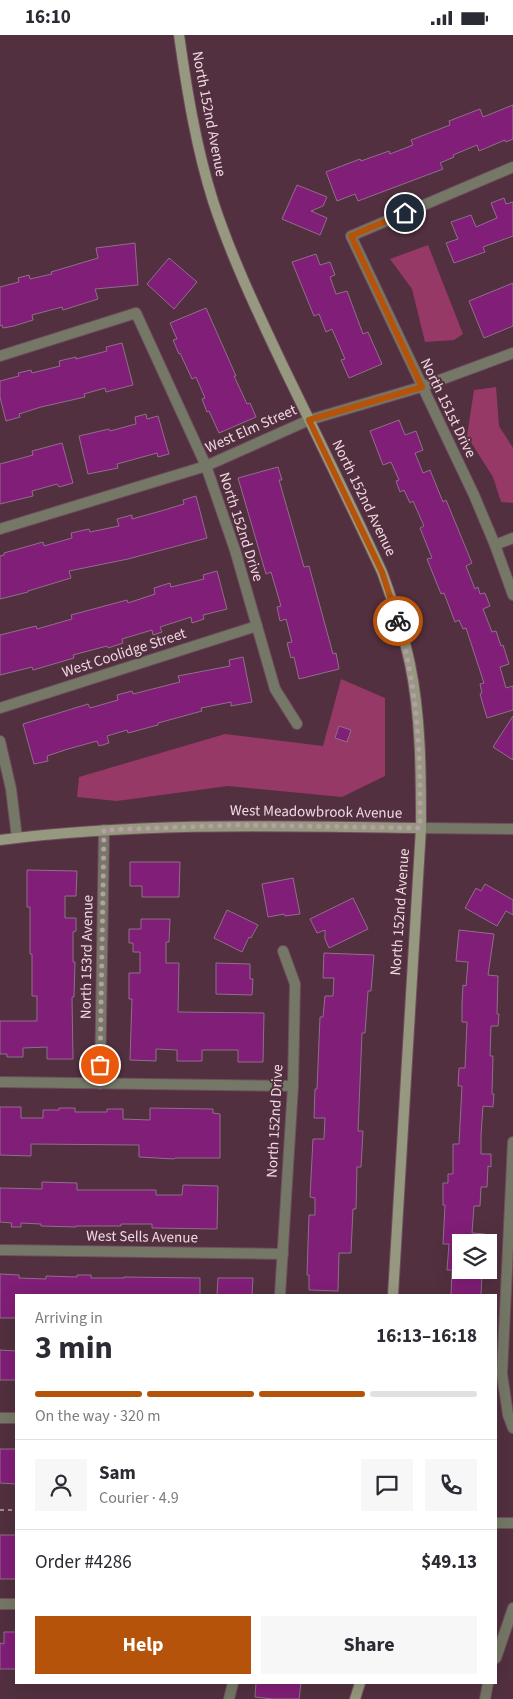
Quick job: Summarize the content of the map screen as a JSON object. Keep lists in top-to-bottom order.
{
  "streets": {
    "street": [
      "North 152nd Avenue",
      "North 151st Drive",
      "West Elm Street",
      "North 152nd Drive",
      "West Coolidge Street",
      "West Meadowbrook Avenue",
      "North 153rd Avenue",
      "West Sells Avenue"
    ]
  },
  "crossings": [
    ["North 152nd Avenue", "West Elm Street"],
    ["North 152nd Avenue", "West Meadowbrook Avenue"],
    ["North 151st Drive", "West Elm Street"],
    ["West Elm Street", "North 152nd Drive"],
    ["North 152nd Drive", "West Coolidge Street"],
    ["North 152nd Drive", "West Sells Avenue"],
    ["West Meadowbrook Avenue", "North 153rd Avenue"]
  ],
  "page": {
    "status": "16:10",
    "heading": ["3 min", "Arriving in", "16:13–16:18"],
    "panel": [
      "Sam",
      "Courier · 4.9",
      "Order #4286",
      "$49.13"
    ],
    "bar": "On the way · 320 m",
    "buttons": ["Help", "Share"]
  }
}
